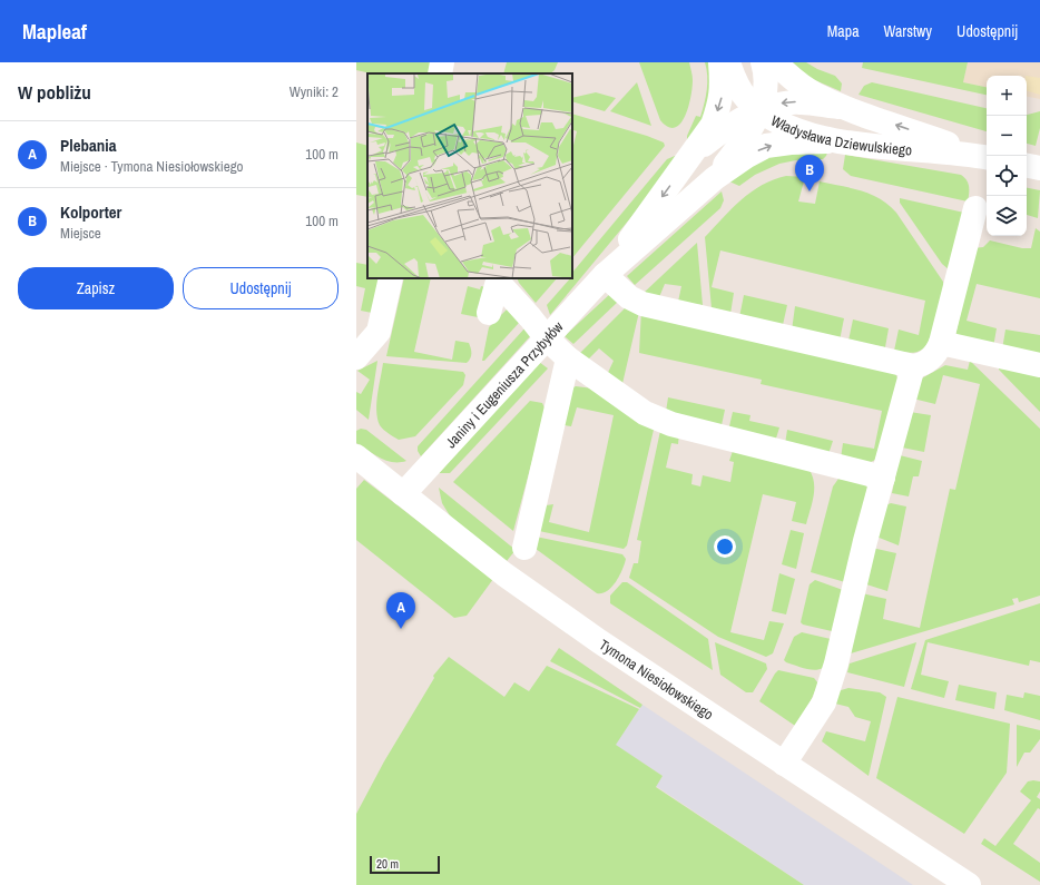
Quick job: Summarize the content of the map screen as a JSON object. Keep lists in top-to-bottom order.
{
  "streets": {
    "street": ["Władysława Dziewulskiego", "Janiny i Eugeniusza Przybyłów", "Tymona Niesiołowskiego"]
  },
  "crossings": [
    ["Władysława Dziewulskiego", "Janiny i Eugeniusza Przybyłów"],
    ["Janiny i Eugeniusza Przybyłów", "Tymona Niesiołowskiego"]
  ],
  "scale_bar": "20 m",
  "page": {
    "header": "Mapleaf",
    "nav": ["Mapa", "Warstwy", "Udostępnij"],
    "heading": ["W pobliżu", "Wyniki: 2"],
    "map_buttons": ["+", "−"],
    "list": [
      {
        "mark": "A",
        "name": "Plebania",
        "note": "Miejsce · Tymona Niesiołowskiego",
        "value": "100 m"
      },
      {
        "mark": "B",
        "name": "Kolporter",
        "note": "Miejsce",
        "value": "100 m"
      }
    ],
    "pins": ["B", "A"],
    "buttons": ["Zapisz", "Udostępnij"],
    "scale": "20 m"
  }
}
